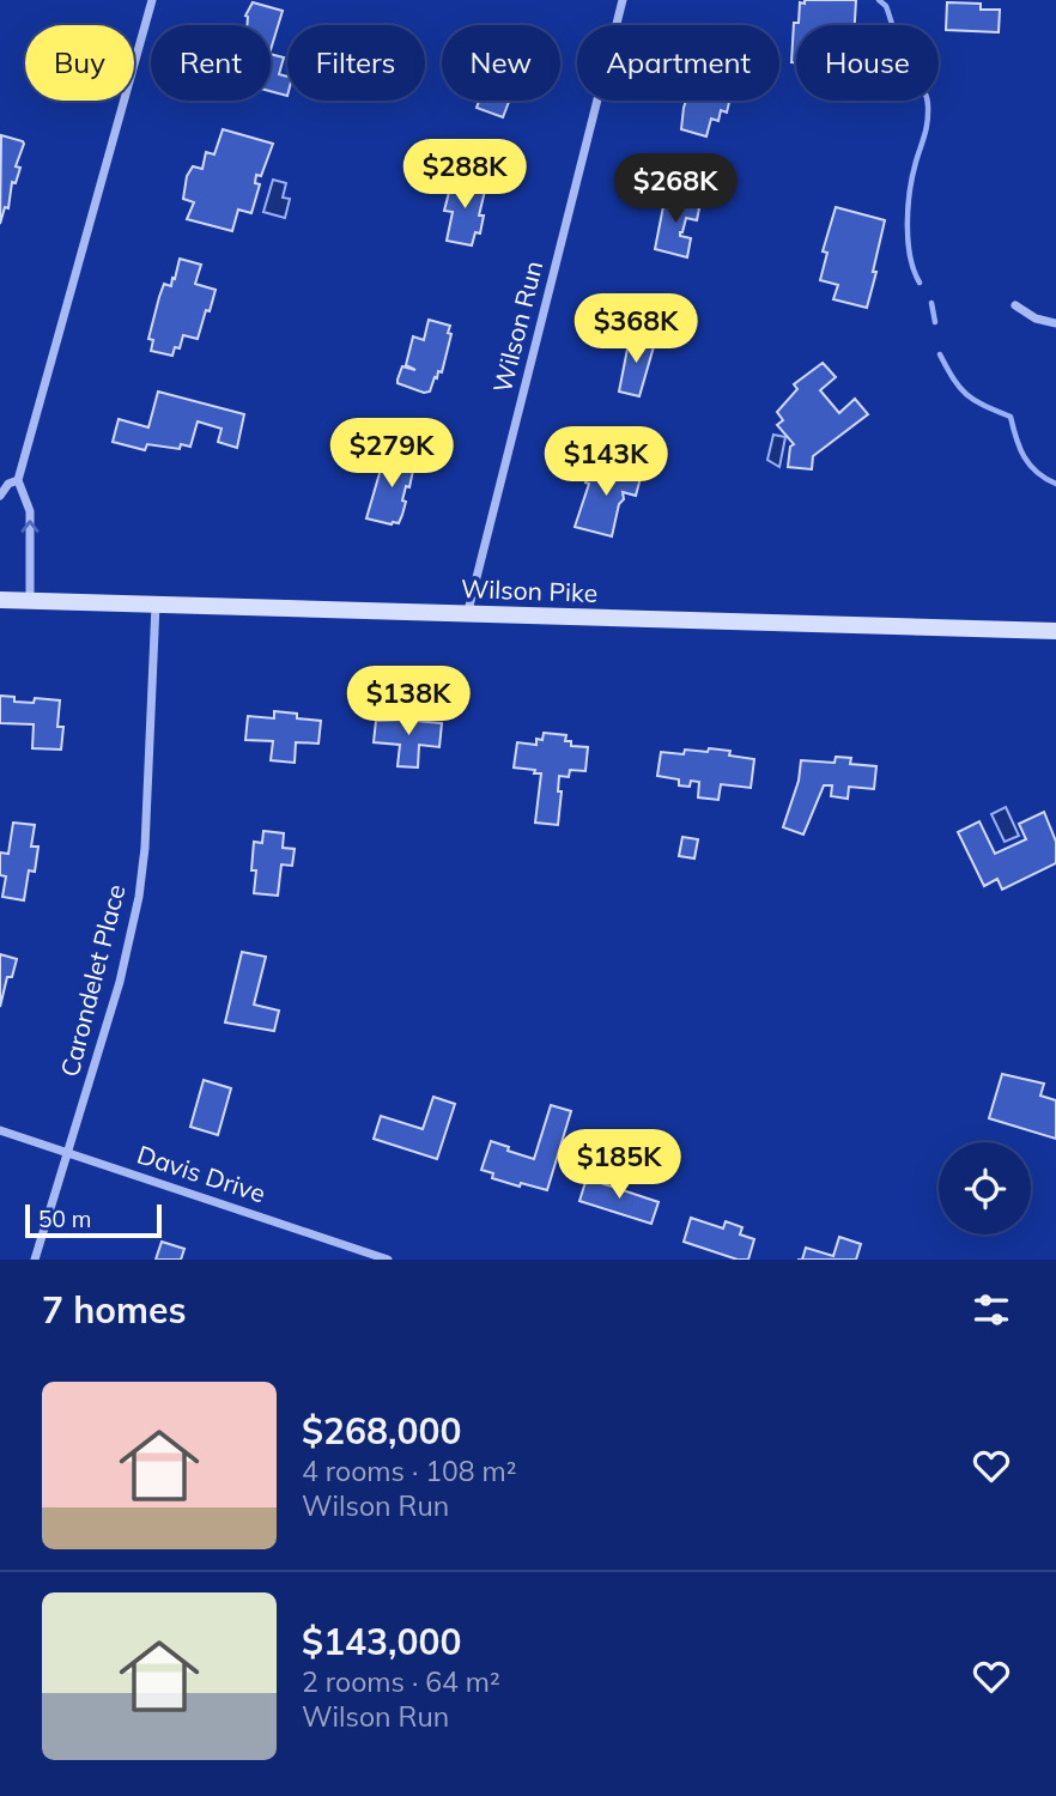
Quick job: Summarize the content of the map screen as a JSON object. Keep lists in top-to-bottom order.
{
  "streets": {
    "main road": ["Wilson Pike"],
    "street": ["Wilson Run", "Carondelet Place", "Davis Drive"]
  },
  "crossings": [
    ["Wilson Run", "Wilson Pike"],
    ["Wilson Pike", "Carondelet Place"],
    ["Carondelet Place", "Davis Drive"]
  ],
  "scale_bar": "50 m",
  "page": {
    "chip": [
      "Buy",
      "Rent",
      "Filters",
      "New",
      "Apartment",
      "House"
    ],
    "price": [
      "$288K",
      "$268K",
      "$368K",
      "$279K",
      "$143K",
      "$138K",
      "$185K"
    ],
    "scale": "50 m",
    "heading": "7 homes",
    "list": [
      {
        "name": "$268,000",
        "note": "4 rooms · 108 m² · Wilson Run"
      },
      {
        "name": "$143,000",
        "note": "2 rooms · 64 m² · Wilson Run"
      }
    ]
  }
}
